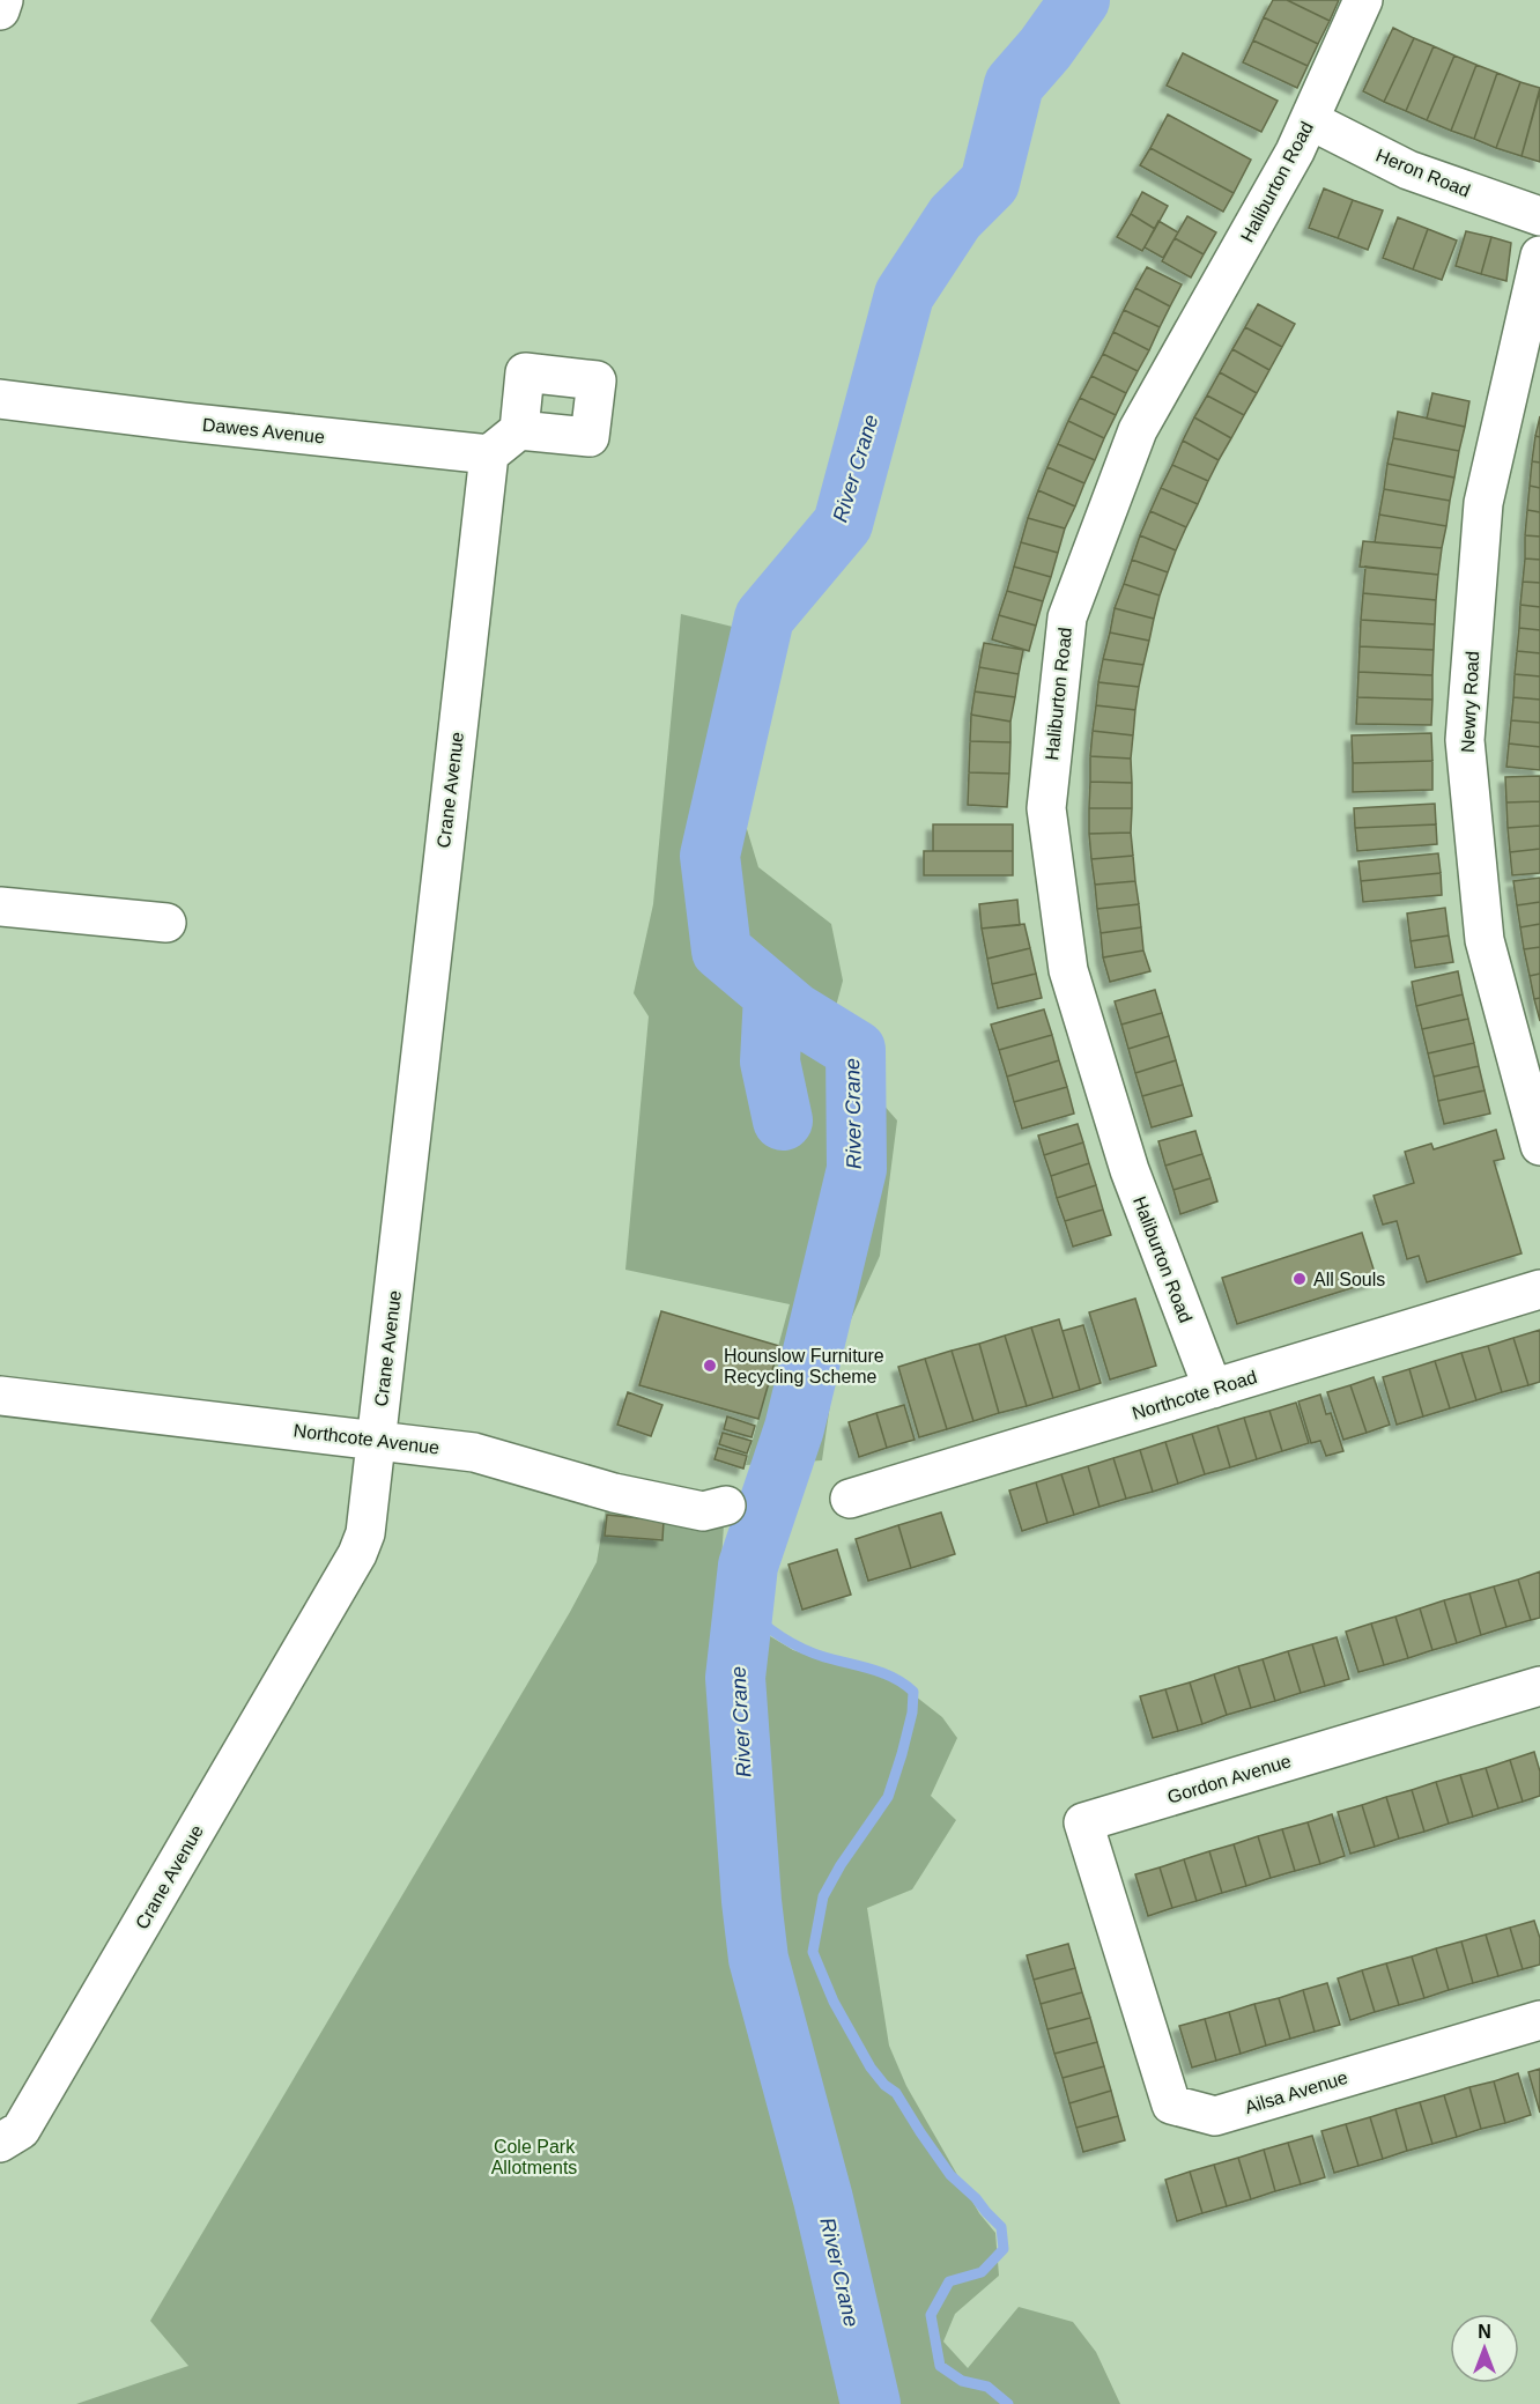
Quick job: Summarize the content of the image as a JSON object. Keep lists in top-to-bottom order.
{
  "streets": {
    "street": [
      "Heron Road",
      "Haliburton Road",
      "Dawes Avenue",
      "Newry Road",
      "Crane Avenue",
      "Northcote Road",
      "Northcote Avenue",
      "Gordon Avenue",
      "Ailsa Avenue"
    ]
  },
  "crossings": [
    ["Heron Road", "Haliburton Road"],
    ["Haliburton Road", "Northcote Road"],
    ["Dawes Avenue", "Crane Avenue"],
    ["Crane Avenue", "Northcote Avenue"],
    ["Gordon Avenue", "Ailsa Avenue"]
  ],
  "water": ["River Crane"],
  "parks": ["Cole Park Allotments"],
  "places": ["All Souls", "Hounslow Furniture Recycling Scheme"],
  "north": "top"
}
